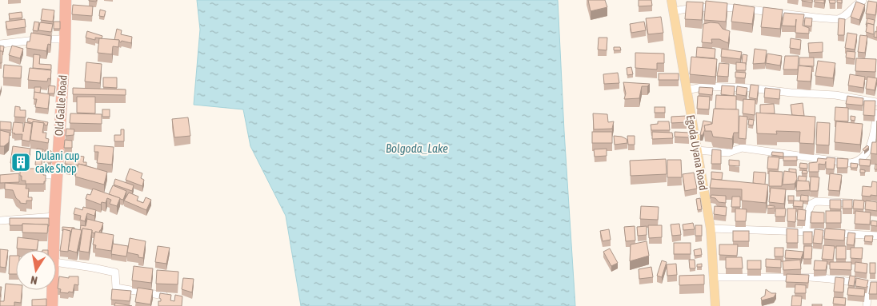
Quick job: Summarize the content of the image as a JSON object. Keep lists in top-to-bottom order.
{
  "streets": {
    "highway": ["Old Galle Road"],
    "main road": ["Egoda Uyana Road"]
  },
  "water": ["Bolgoda_Lake"],
  "places": {
    "building": ["Dulani cup cake Shop"]
  },
  "north": "bottom"
}
